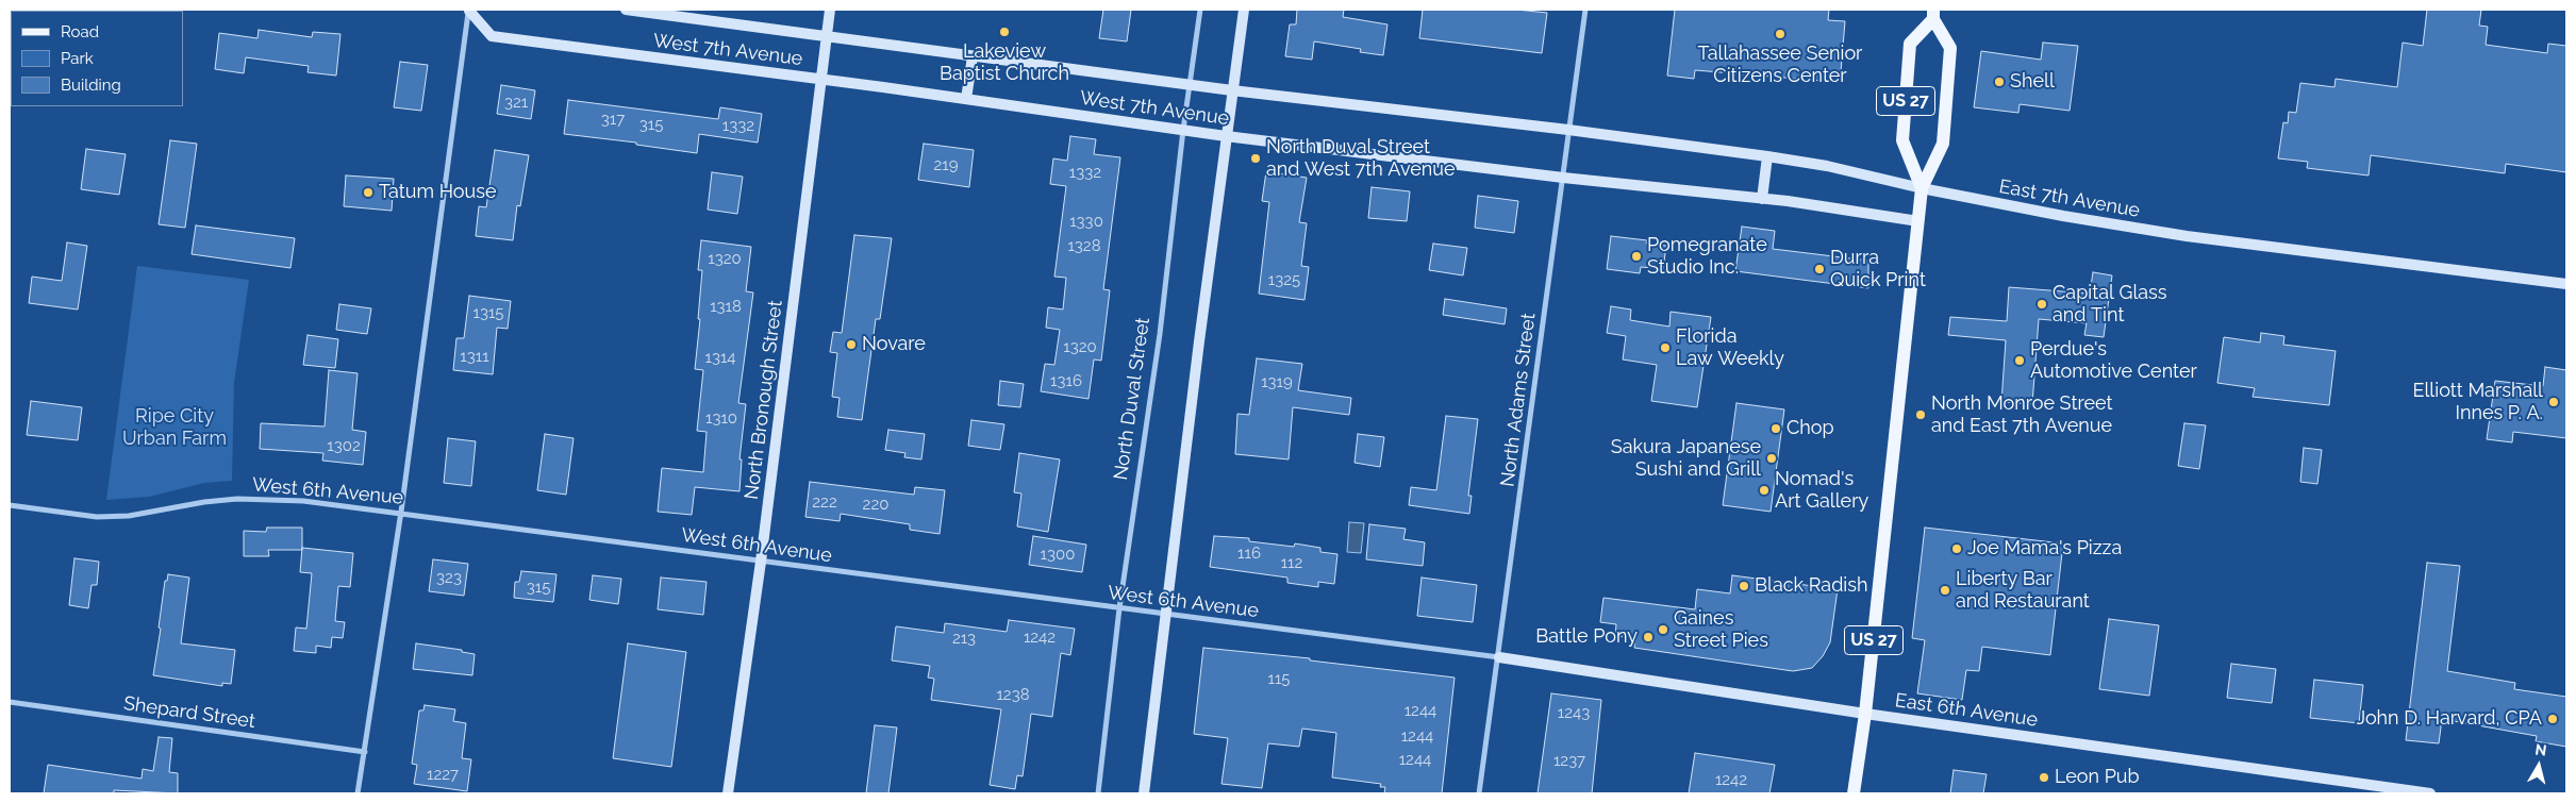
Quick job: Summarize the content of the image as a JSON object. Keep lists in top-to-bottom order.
{
  "streets": {
    "main road": ["US 27"],
    "street": [
      "West 7th Avenue",
      "East 7th Avenue",
      "North Duval Street",
      "North Bronough Street",
      "North Adams Street",
      "West 6th Avenue",
      "East 6th Avenue",
      "Shepard Street"
    ]
  },
  "crossings": [
    ["West 7th Avenue", "East 7th Avenue"],
    ["West 7th Avenue", "North Duval Street"],
    ["West 7th Avenue", "North Bronough Street"],
    ["West 7th Avenue", "North Adams Street"],
    ["US 27", "East 7th Avenue"],
    ["US 27", "East 6th Avenue"],
    ["East 7th Avenue", "North Adams Street"],
    ["North Duval Street", "West 6th Avenue"],
    ["North Bronough Street", "West 6th Avenue"],
    ["North Adams Street", "West 6th Avenue"],
    ["North Adams Street", "East 6th Avenue"],
    ["West 6th Avenue", "East 6th Avenue"]
  ],
  "parks": ["Ripe City Urban Farm"],
  "places": [
    "Lakeview Baptist Church",
    "Tallahassee Senior Citizens Center",
    "Shell",
    "North Duval Street and West 7th Avenue",
    "Tatum House",
    "Pomegranate Studio Inc.",
    "Durra Quick Print",
    "Capital Glass and Tint",
    "Novare",
    "Florida Law Weekly",
    "Perdue's Automotive Center",
    "Elliott Marshall Innes P. A.",
    "North Monroe Street and East 7th Avenue",
    "Chop",
    "Sakura Japanese Sushi and Grill",
    "Nomad's Art Gallery",
    "Joe Mama's Pizza",
    "Black Radish",
    "Liberty Bar and Restaurant",
    "Gaines Street Pies",
    "Battle Pony",
    "John D. Harvard, CPA",
    "Leon Pub"
  ],
  "house_numbers": [
    "321",
    "317",
    "315",
    "1332",
    "219",
    "1332",
    "1330",
    "1328",
    "1320",
    "1325",
    "1318",
    "1315",
    "1320",
    "1311",
    "1314",
    "1316",
    "1319",
    "1310",
    "1302",
    "222",
    "220",
    "116",
    "1300",
    "112",
    "323",
    "315",
    "1242",
    "213",
    "115",
    "1238",
    "1244",
    "1243",
    "1244",
    "1244",
    "1237",
    "1227",
    "1242"
  ],
  "legend": ["Road", "Park", "Building"],
  "north": "top"
}
